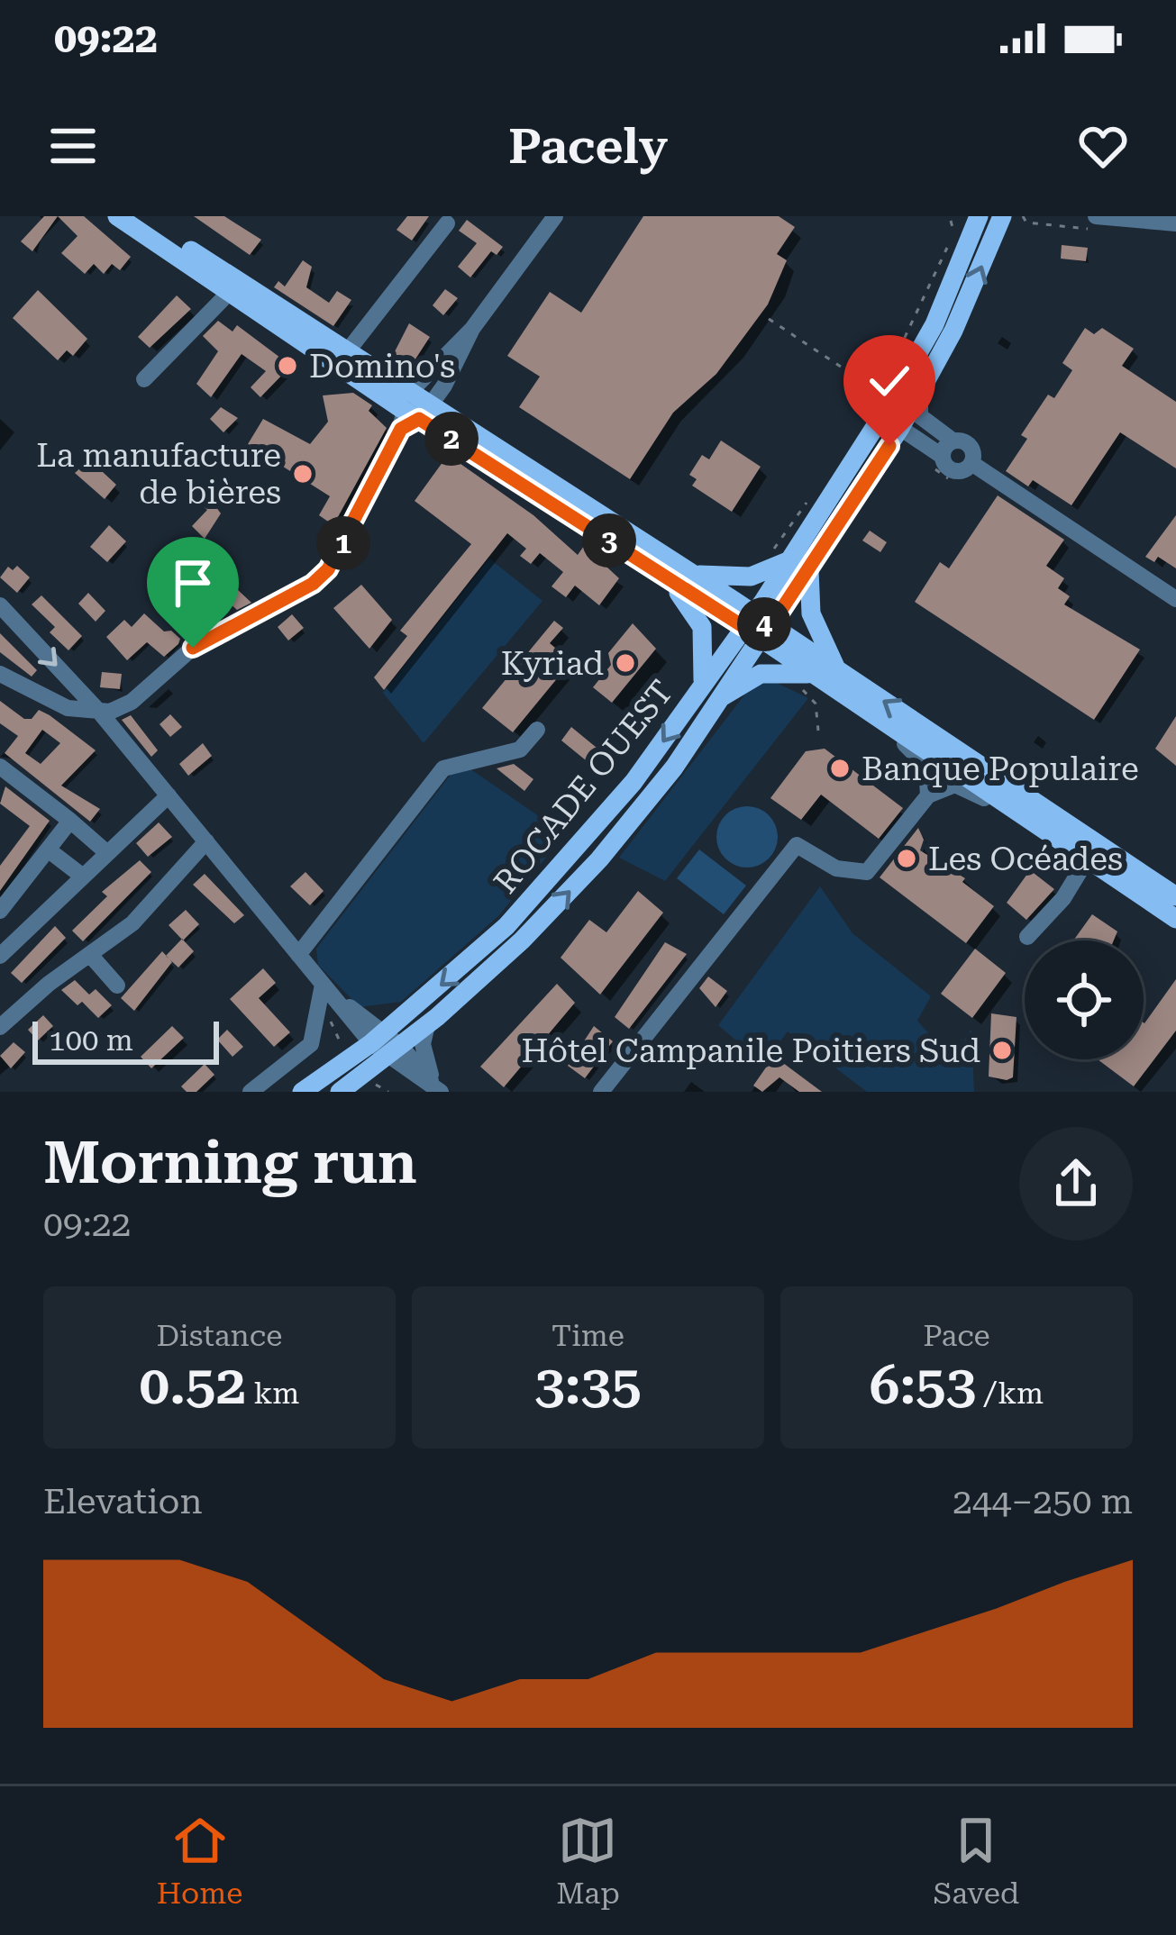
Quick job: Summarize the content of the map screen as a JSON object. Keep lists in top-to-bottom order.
{
  "streets": {
    "main road": ["ROCADE OUEST"]
  },
  "places": [
    "Domino's",
    "La manufacture de bières",
    "Kyriad",
    "Banque Populaire",
    "Les Océades",
    "Hôtel Campanile Poitiers Sud"
  ],
  "scale_bar": "100 m",
  "page": {
    "status": "09:22",
    "header": "Pacely",
    "pins": [
      "2",
      "3",
      "1",
      "4"
    ],
    "scale": "100 m",
    "heading": ["Morning run", "09:22"],
    "stats": [
      ["Distance", "0.52 km"],
      ["Time", "3:35"],
      ["Pace", "6:53 /km"]
    ],
    "chart": ["Elevation", "244–250 m"],
    "tabs": ["Home", "Map", "Saved"]
  }
}
